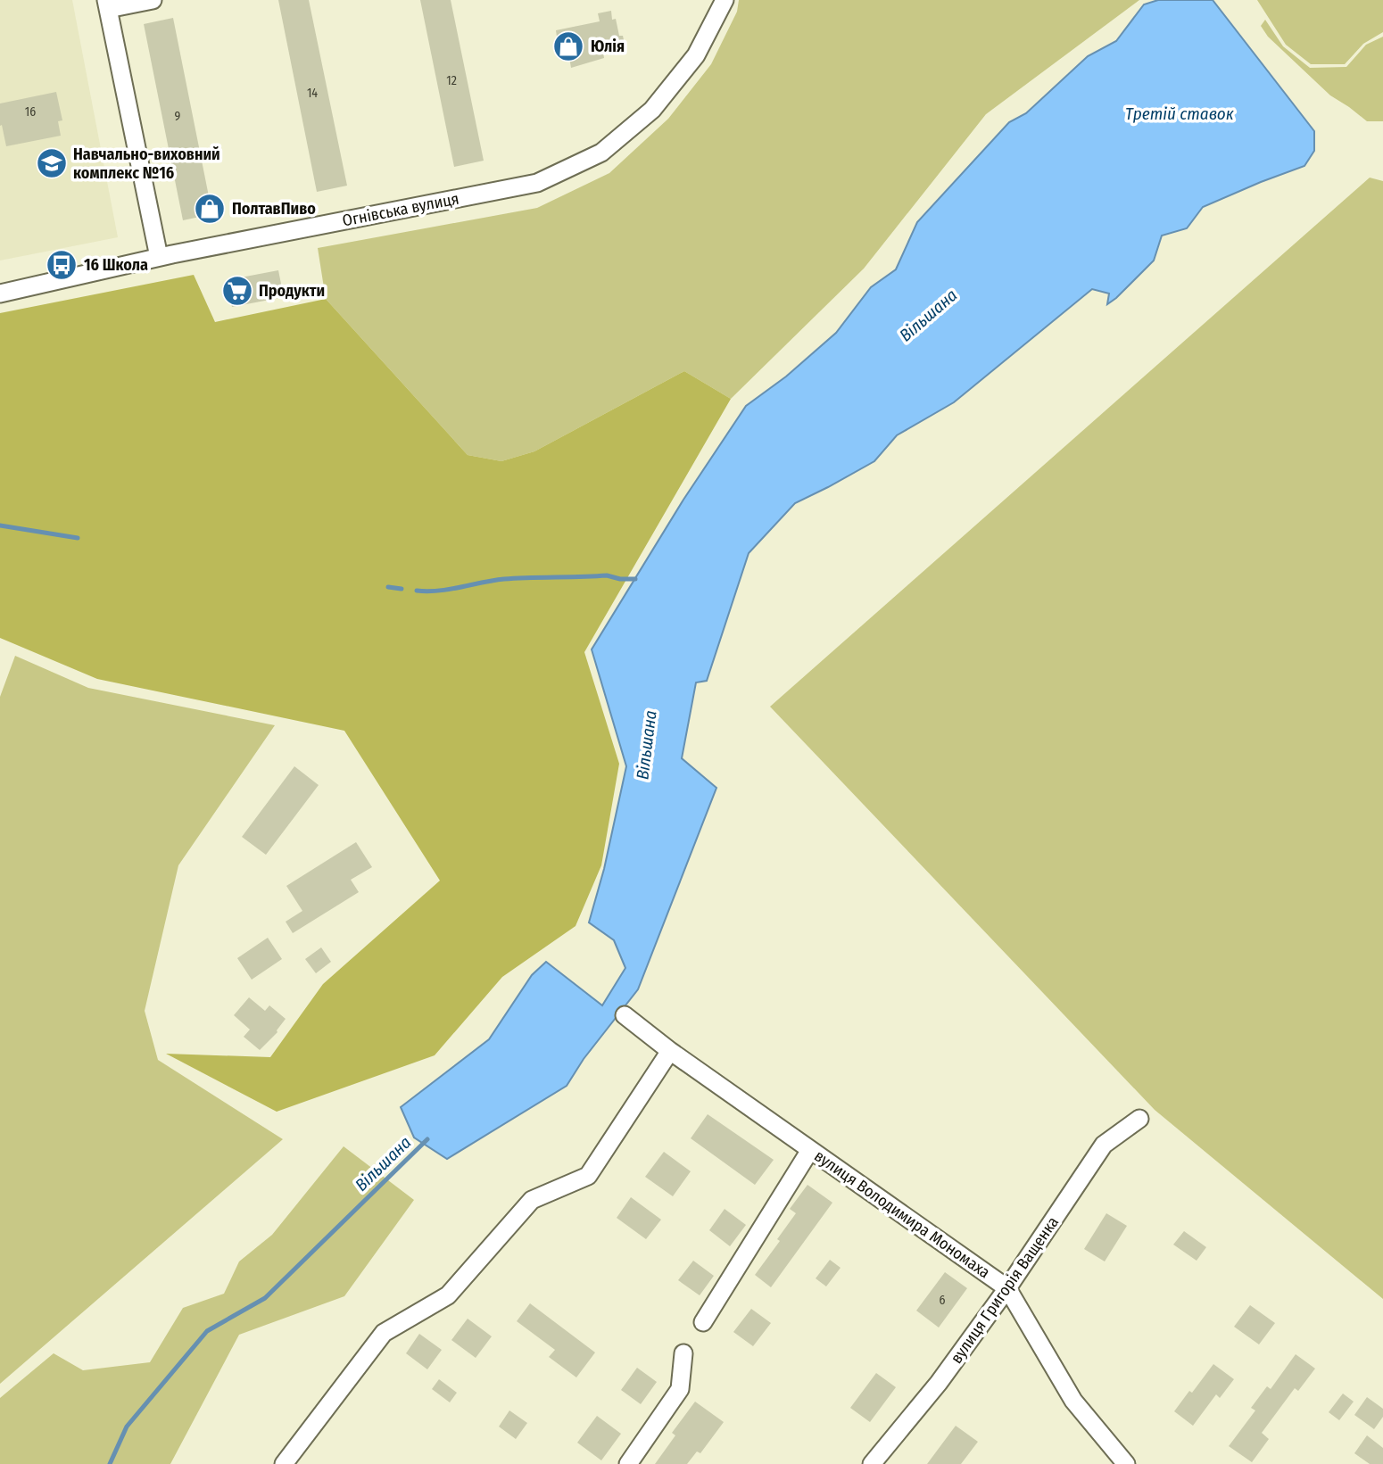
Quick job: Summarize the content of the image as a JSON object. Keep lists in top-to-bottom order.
{
  "streets": {
    "street": ["Огнівська вулиця", "вулиця Володимира Мономаха", "вулиця Григорія Ващенка"]
  },
  "crossings": [
    ["вулиця Володимира Мономаха", "вулиця Григорія Ващенка"]
  ],
  "water": ["Третій ставок", "Вільшана"],
  "places": {
    "shop": ["Юлія", "ПолтавПиво"],
    "school or university": ["Навчально-виховний комплекс №16"],
    "bus stop": ["16 Школа"],
    "supermarket": ["Продукти"]
  },
  "house_numbers": [
    "12",
    "14",
    "16",
    "9",
    "6"
  ]
}
